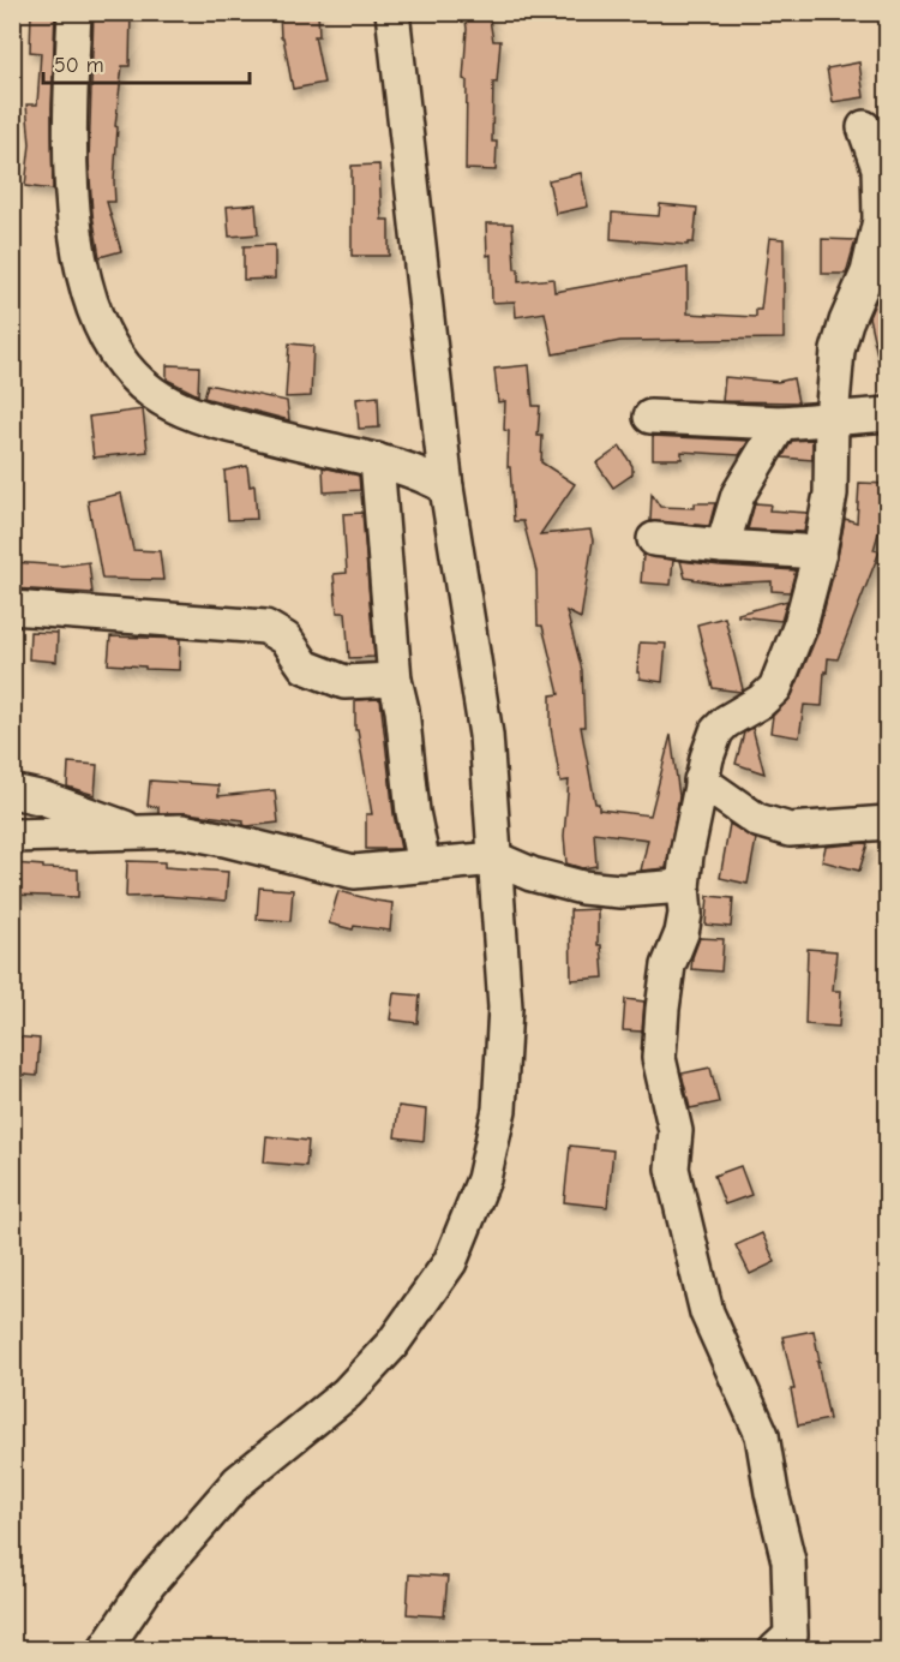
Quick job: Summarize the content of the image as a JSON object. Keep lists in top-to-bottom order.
{
  "scale_bar": "50 m"
}
